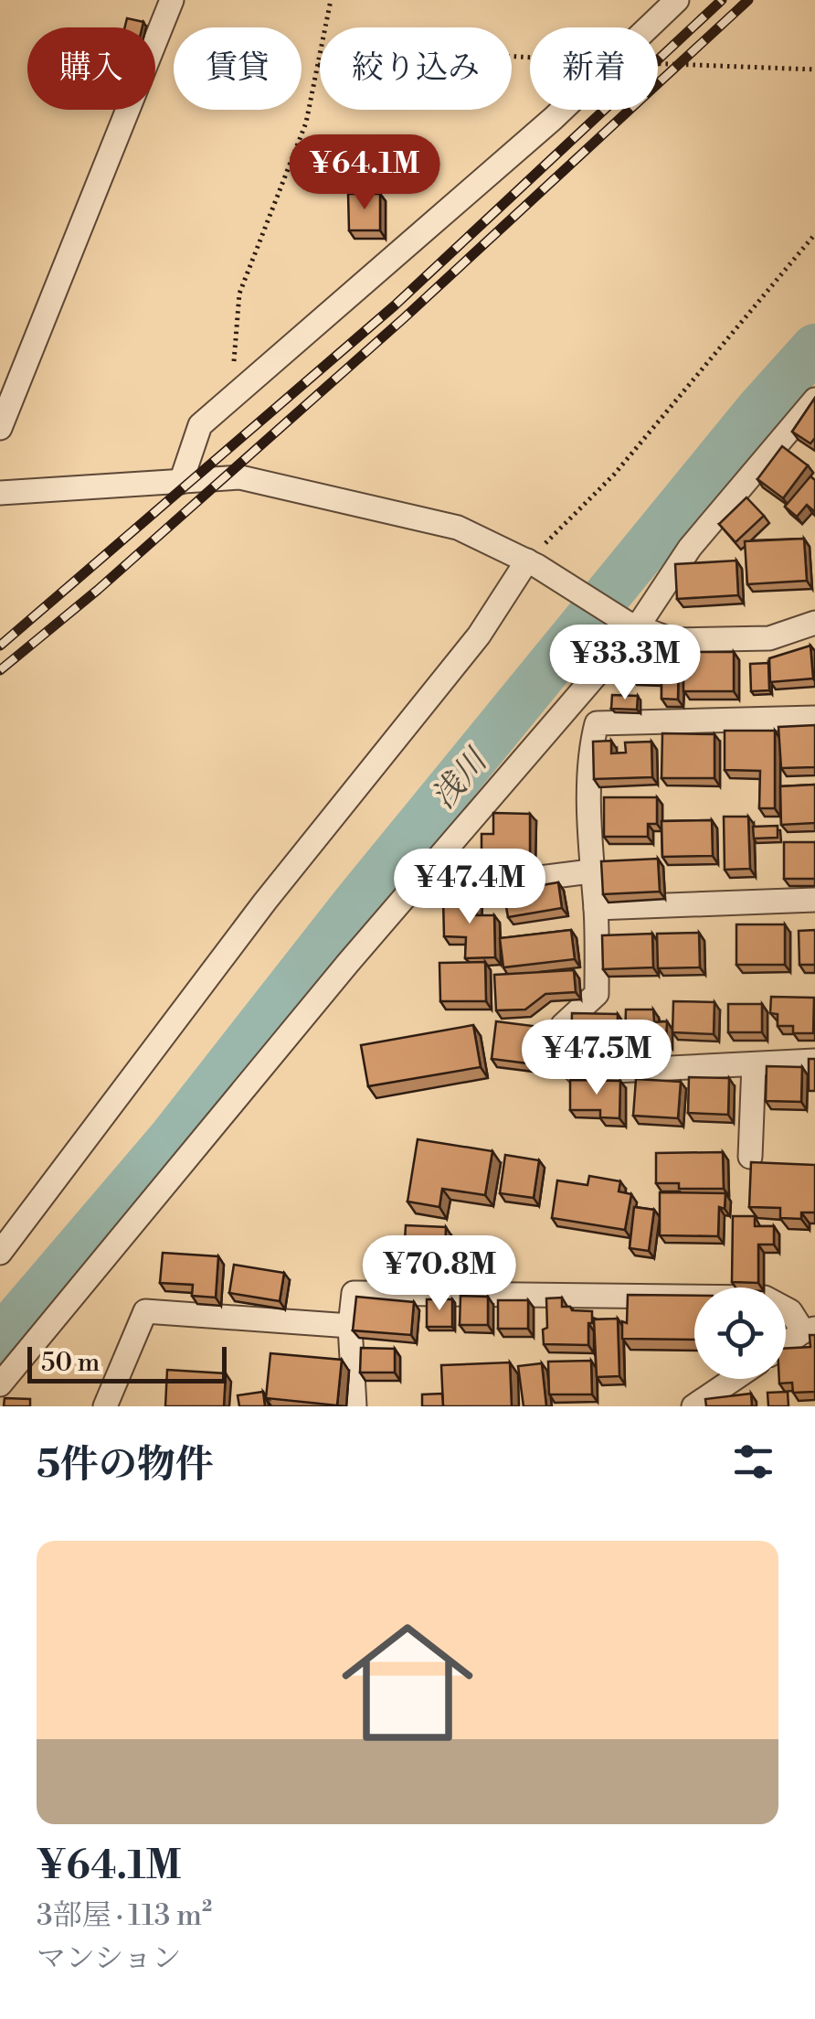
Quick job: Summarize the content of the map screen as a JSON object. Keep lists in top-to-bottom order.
{
  "water": ["浅川"],
  "scale_bar": "50 m",
  "page": {
    "chip": [
      "購入",
      "賃貸",
      "絞り込み",
      "新着"
    ],
    "price": [
      "¥64.1M",
      "¥33.3M",
      "¥47.4M",
      "¥47.5M",
      "¥70.8M"
    ],
    "scale": "50 m",
    "heading": "5件の物件",
    "list": [
      {
        "name": "¥64.1M",
        "note": "3部屋 · 113 m² · マンション"
      }
    ]
  }
}
